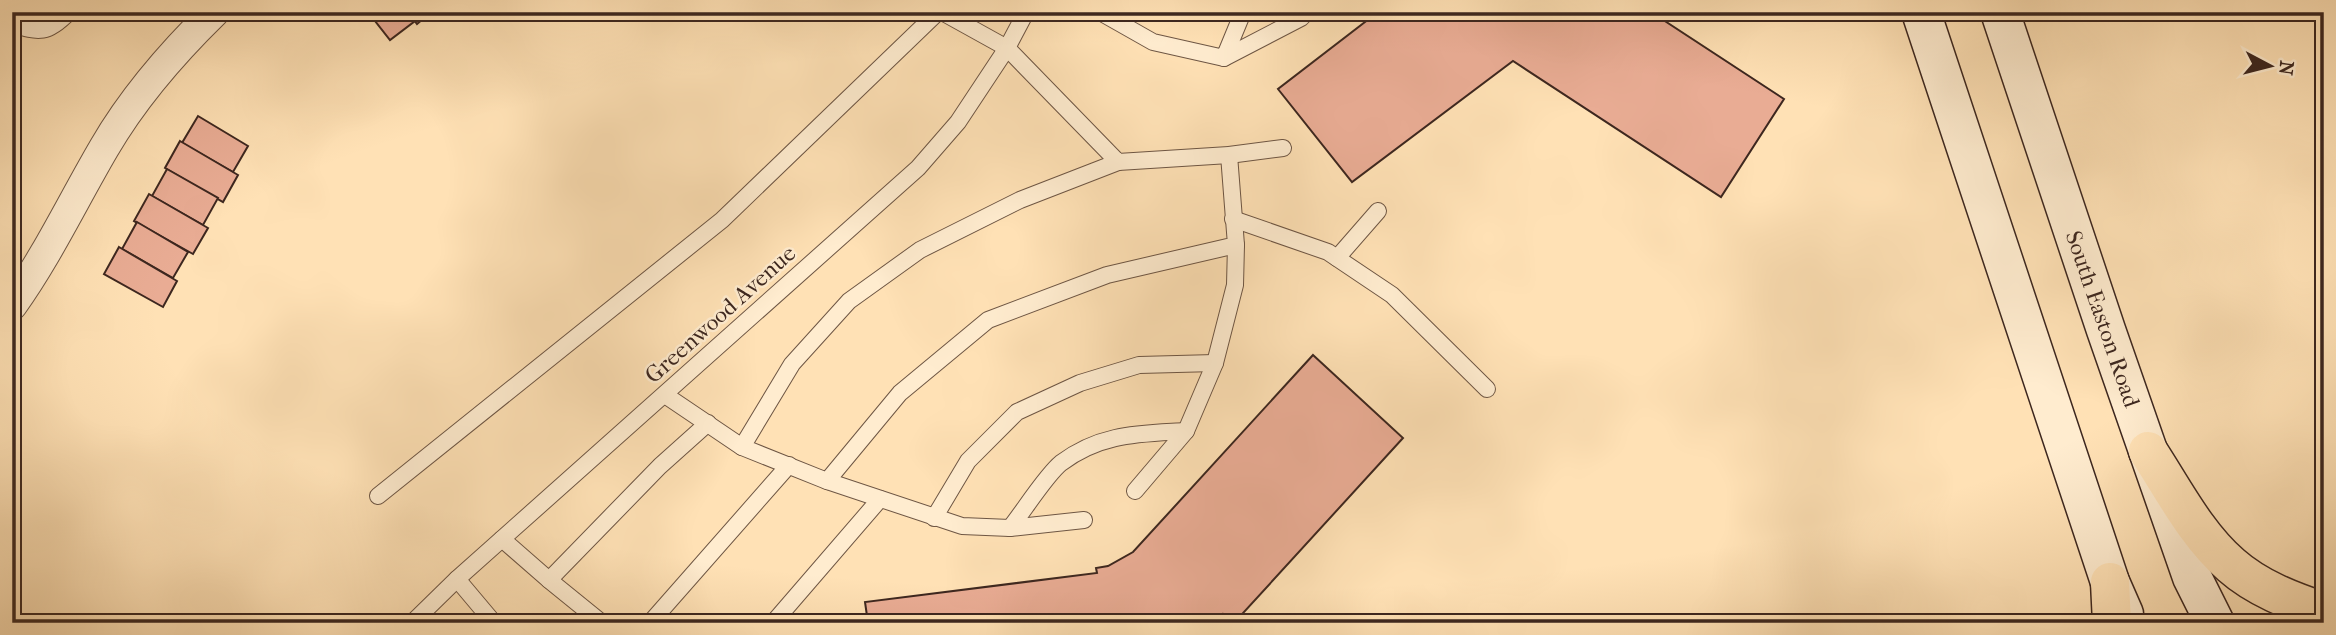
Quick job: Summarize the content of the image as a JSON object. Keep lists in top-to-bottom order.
{
  "streets": {
    "main road": ["South Easton Road"],
    "lane": ["Greenwood Avenue"]
  },
  "north": "right"
}
